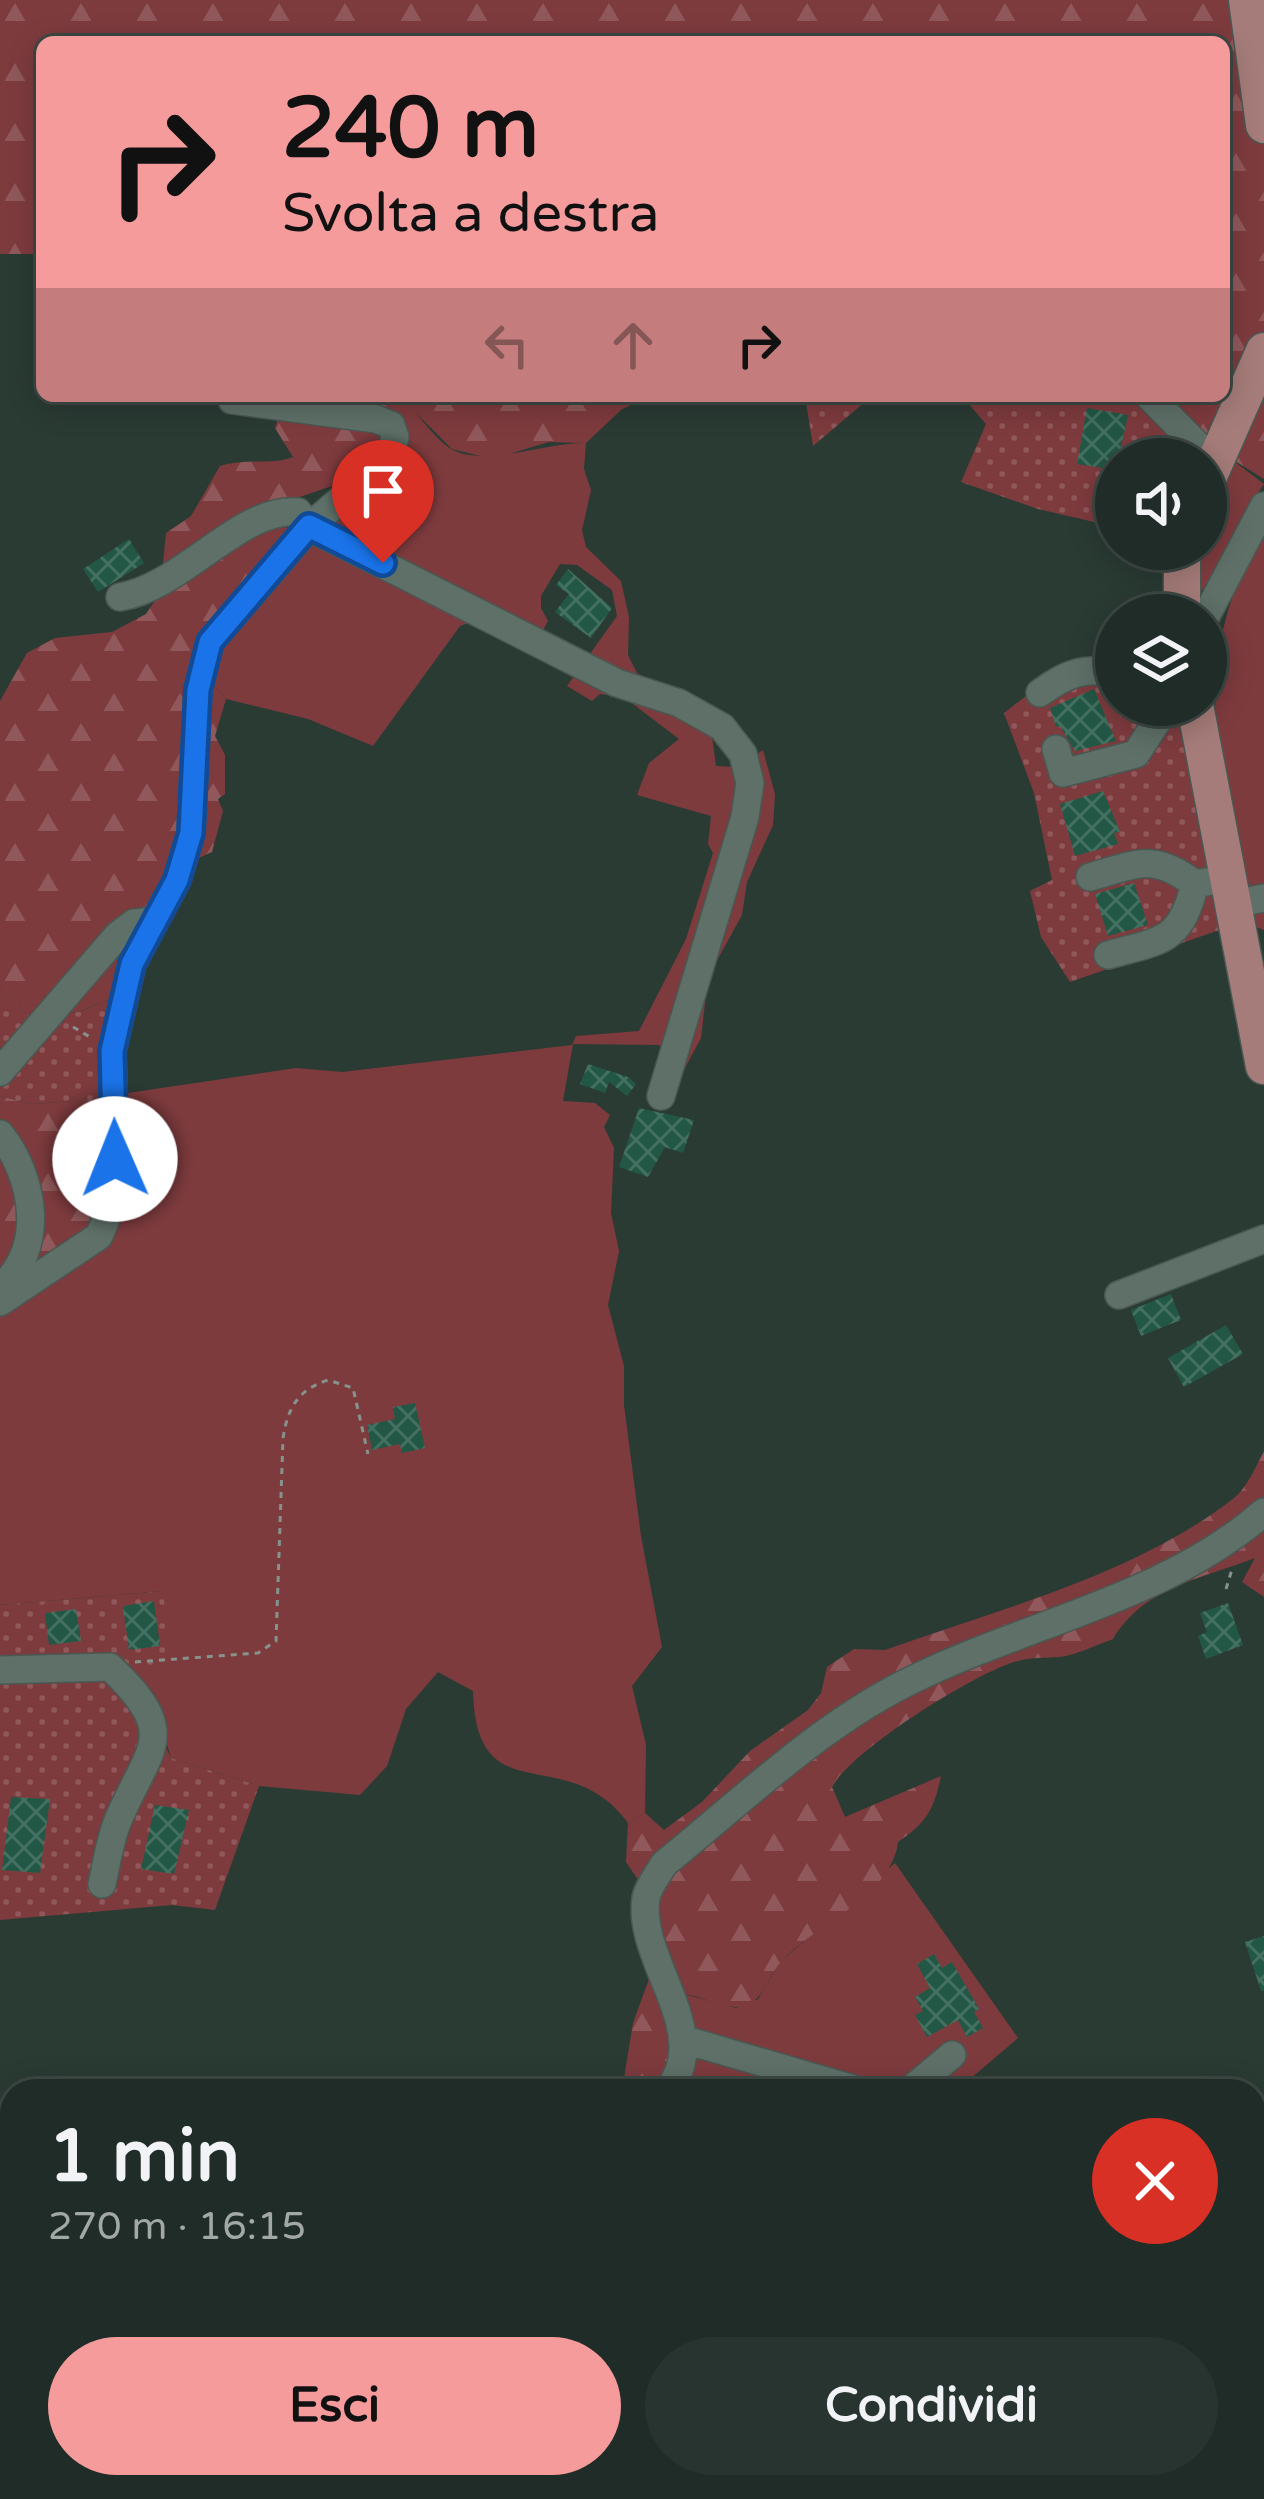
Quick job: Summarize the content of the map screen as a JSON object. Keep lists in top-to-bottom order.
{
  "page": {
    "turn": ["240 m", "Svolta a destra"],
    "heading": ["1 min", "270 m · 16:15"],
    "buttons": ["Esci", "Condividi"]
  }
}
